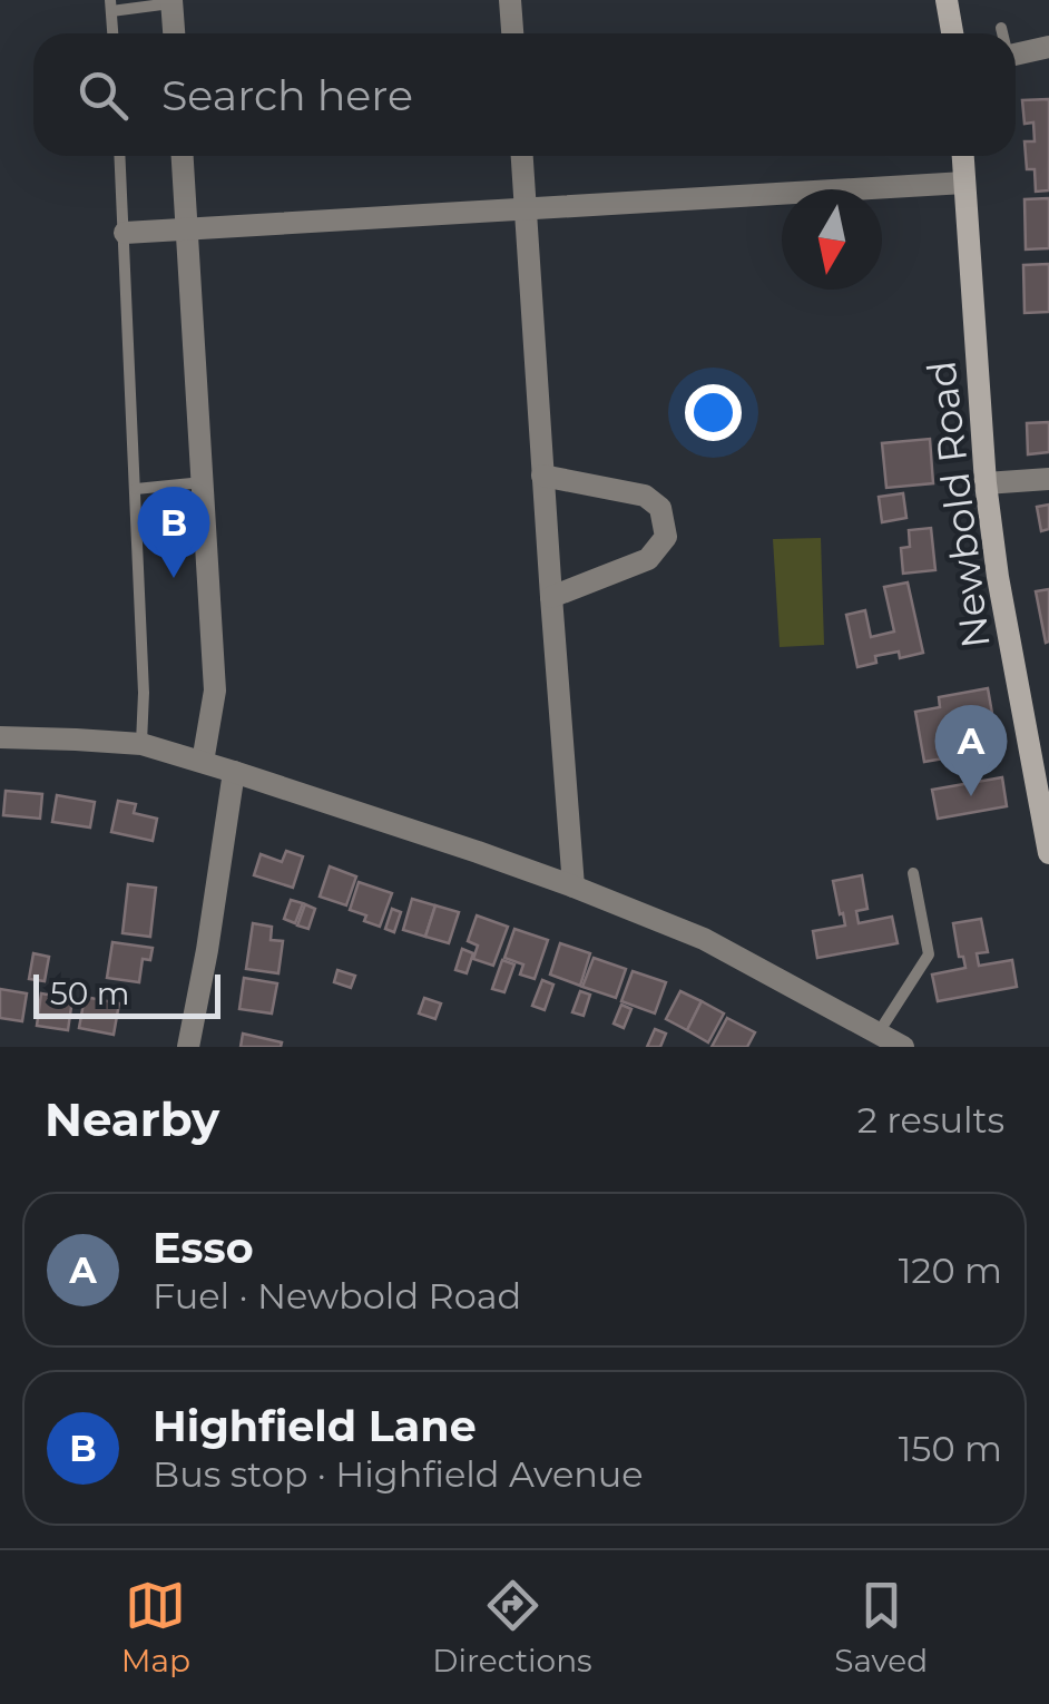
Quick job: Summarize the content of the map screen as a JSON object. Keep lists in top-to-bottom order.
{
  "streets": {
    "main road": ["Newbold Road"]
  },
  "scale_bar": "50 m",
  "north": "bottom",
  "page": {
    "search": "Search here",
    "pins": ["B", "A"],
    "scale": "50 m",
    "heading": ["Nearby", "2 results"],
    "list": [
      {
        "mark": "A",
        "name": "Esso",
        "note": "Fuel · Newbold Road",
        "value": "120 m"
      },
      {
        "mark": "B",
        "name": "Highfield Lane",
        "note": "Bus stop · Highfield Avenue",
        "value": "150 m"
      }
    ],
    "nav": ["Map", "Directions", "Saved"]
  }
}
